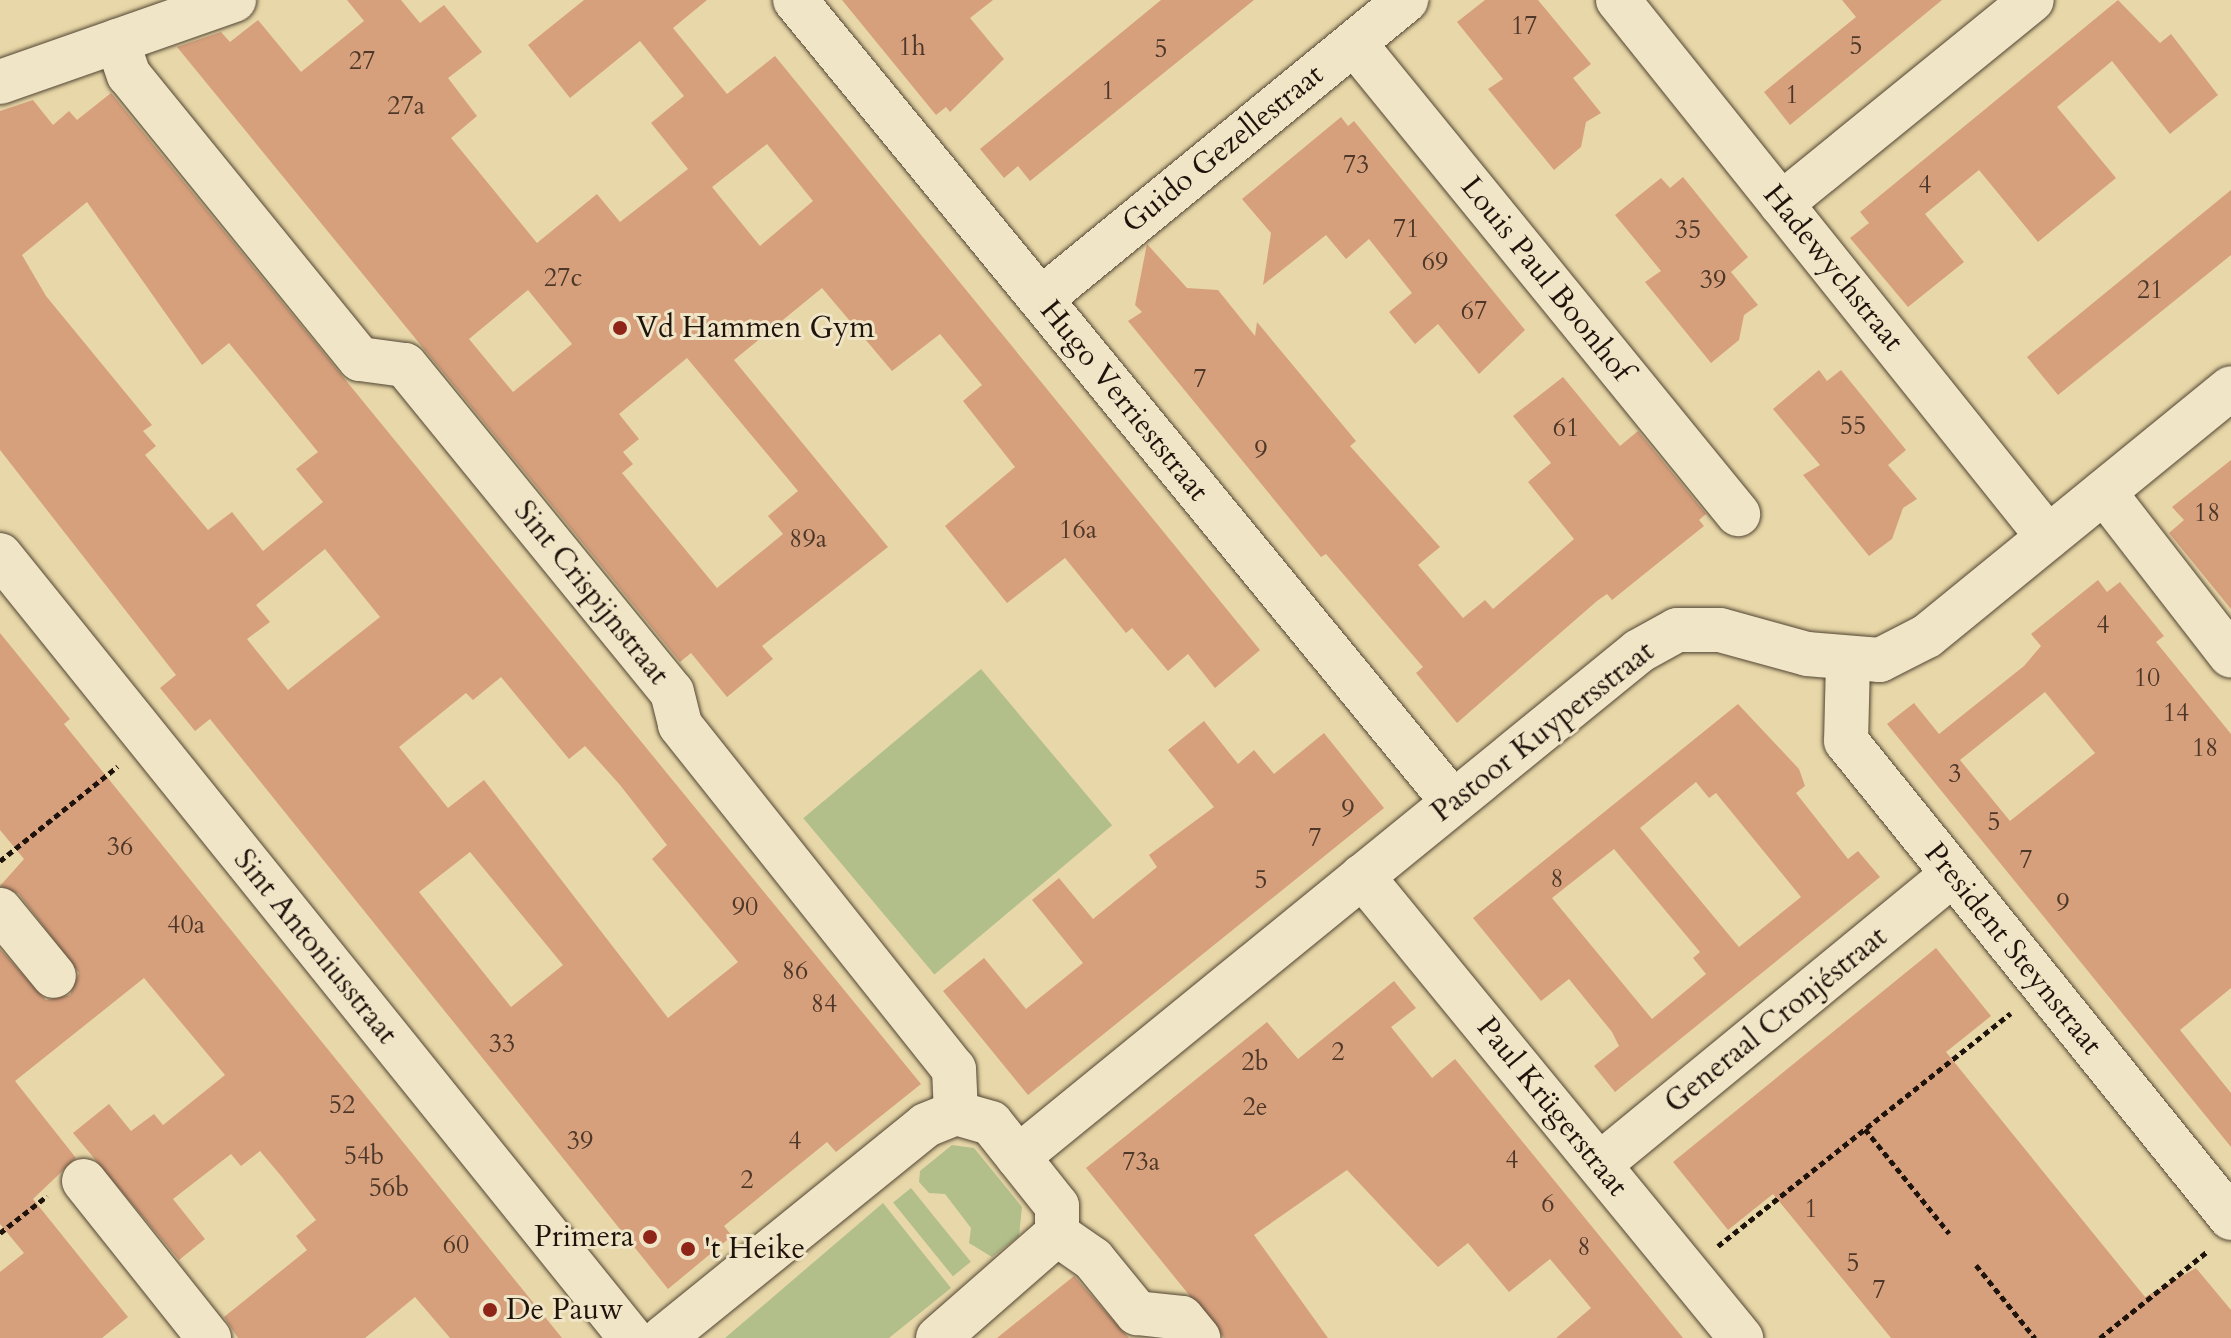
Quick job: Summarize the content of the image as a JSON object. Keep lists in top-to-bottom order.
{
  "streets": {
    "street": [
      "Guido Gezellestraat",
      "Hadewychstraat",
      "Louis Paul Boonhof",
      "Hugo Verrieststraat",
      "Sint Crispijnstraat",
      "Pastoor Kuypersstraat",
      "Sint Antoniusstraat",
      "President Steynstraat",
      "Generaal Cronjéstraat",
      "Paul Krügerstraat"
    ]
  },
  "crossings": [
    ["Guido Gezellestraat", "Louis Paul Boonhof"],
    ["Guido Gezellestraat", "Hugo Verrieststraat"],
    ["Hadewychstraat", "Pastoor Kuypersstraat"],
    ["Hugo Verrieststraat", "Pastoor Kuypersstraat"],
    ["Pastoor Kuypersstraat", "President Steynstraat"],
    ["Pastoor Kuypersstraat", "Paul Krügerstraat"],
    ["President Steynstraat", "Generaal Cronjéstraat"],
    ["Generaal Cronjéstraat", "Paul Krügerstraat"]
  ],
  "places": [
    "Vd Hammen Gym",
    "Primera",
    "'t Heike",
    "De Pauw"
  ],
  "house_numbers": [
    "17",
    "5",
    "1h",
    "5",
    "27",
    "1",
    "1",
    "27a",
    "73",
    "4",
    "71",
    "35",
    "69",
    "27c",
    "39",
    "21",
    "67",
    "7",
    "55",
    "61",
    "9",
    "18",
    "16a",
    "89a",
    "4",
    "10",
    "14",
    "18",
    "3",
    "9",
    "5",
    "7",
    "36",
    "7",
    "8",
    "5",
    "9",
    "90",
    "40a",
    "86",
    "84",
    "33",
    "2",
    "2b",
    "52",
    "2e",
    "39",
    "4",
    "54b",
    "4",
    "73a",
    "2",
    "56b",
    "6",
    "1",
    "60",
    "8",
    "5",
    "7"
  ]
}
